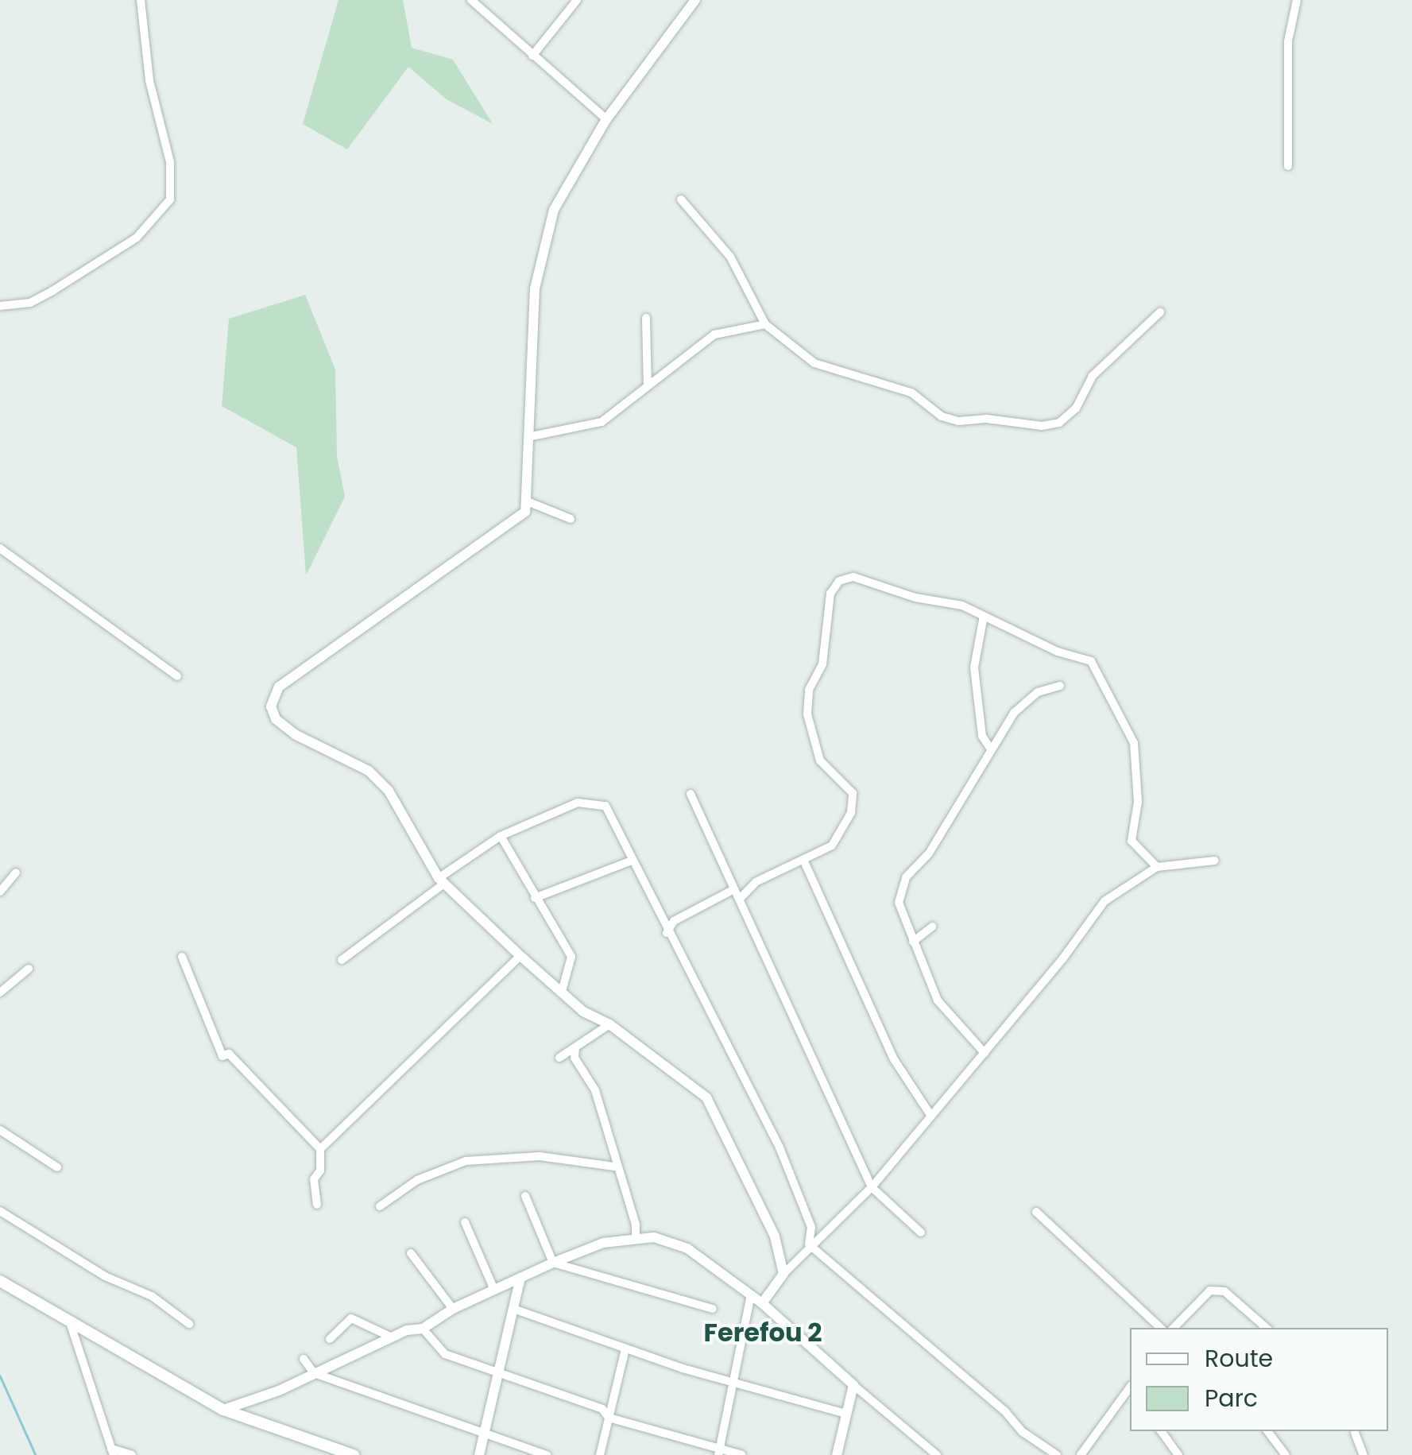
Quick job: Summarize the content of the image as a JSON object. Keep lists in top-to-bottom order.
{
  "districts": ["Ferefou 2"],
  "legend": ["Route", "Parc"]
}
